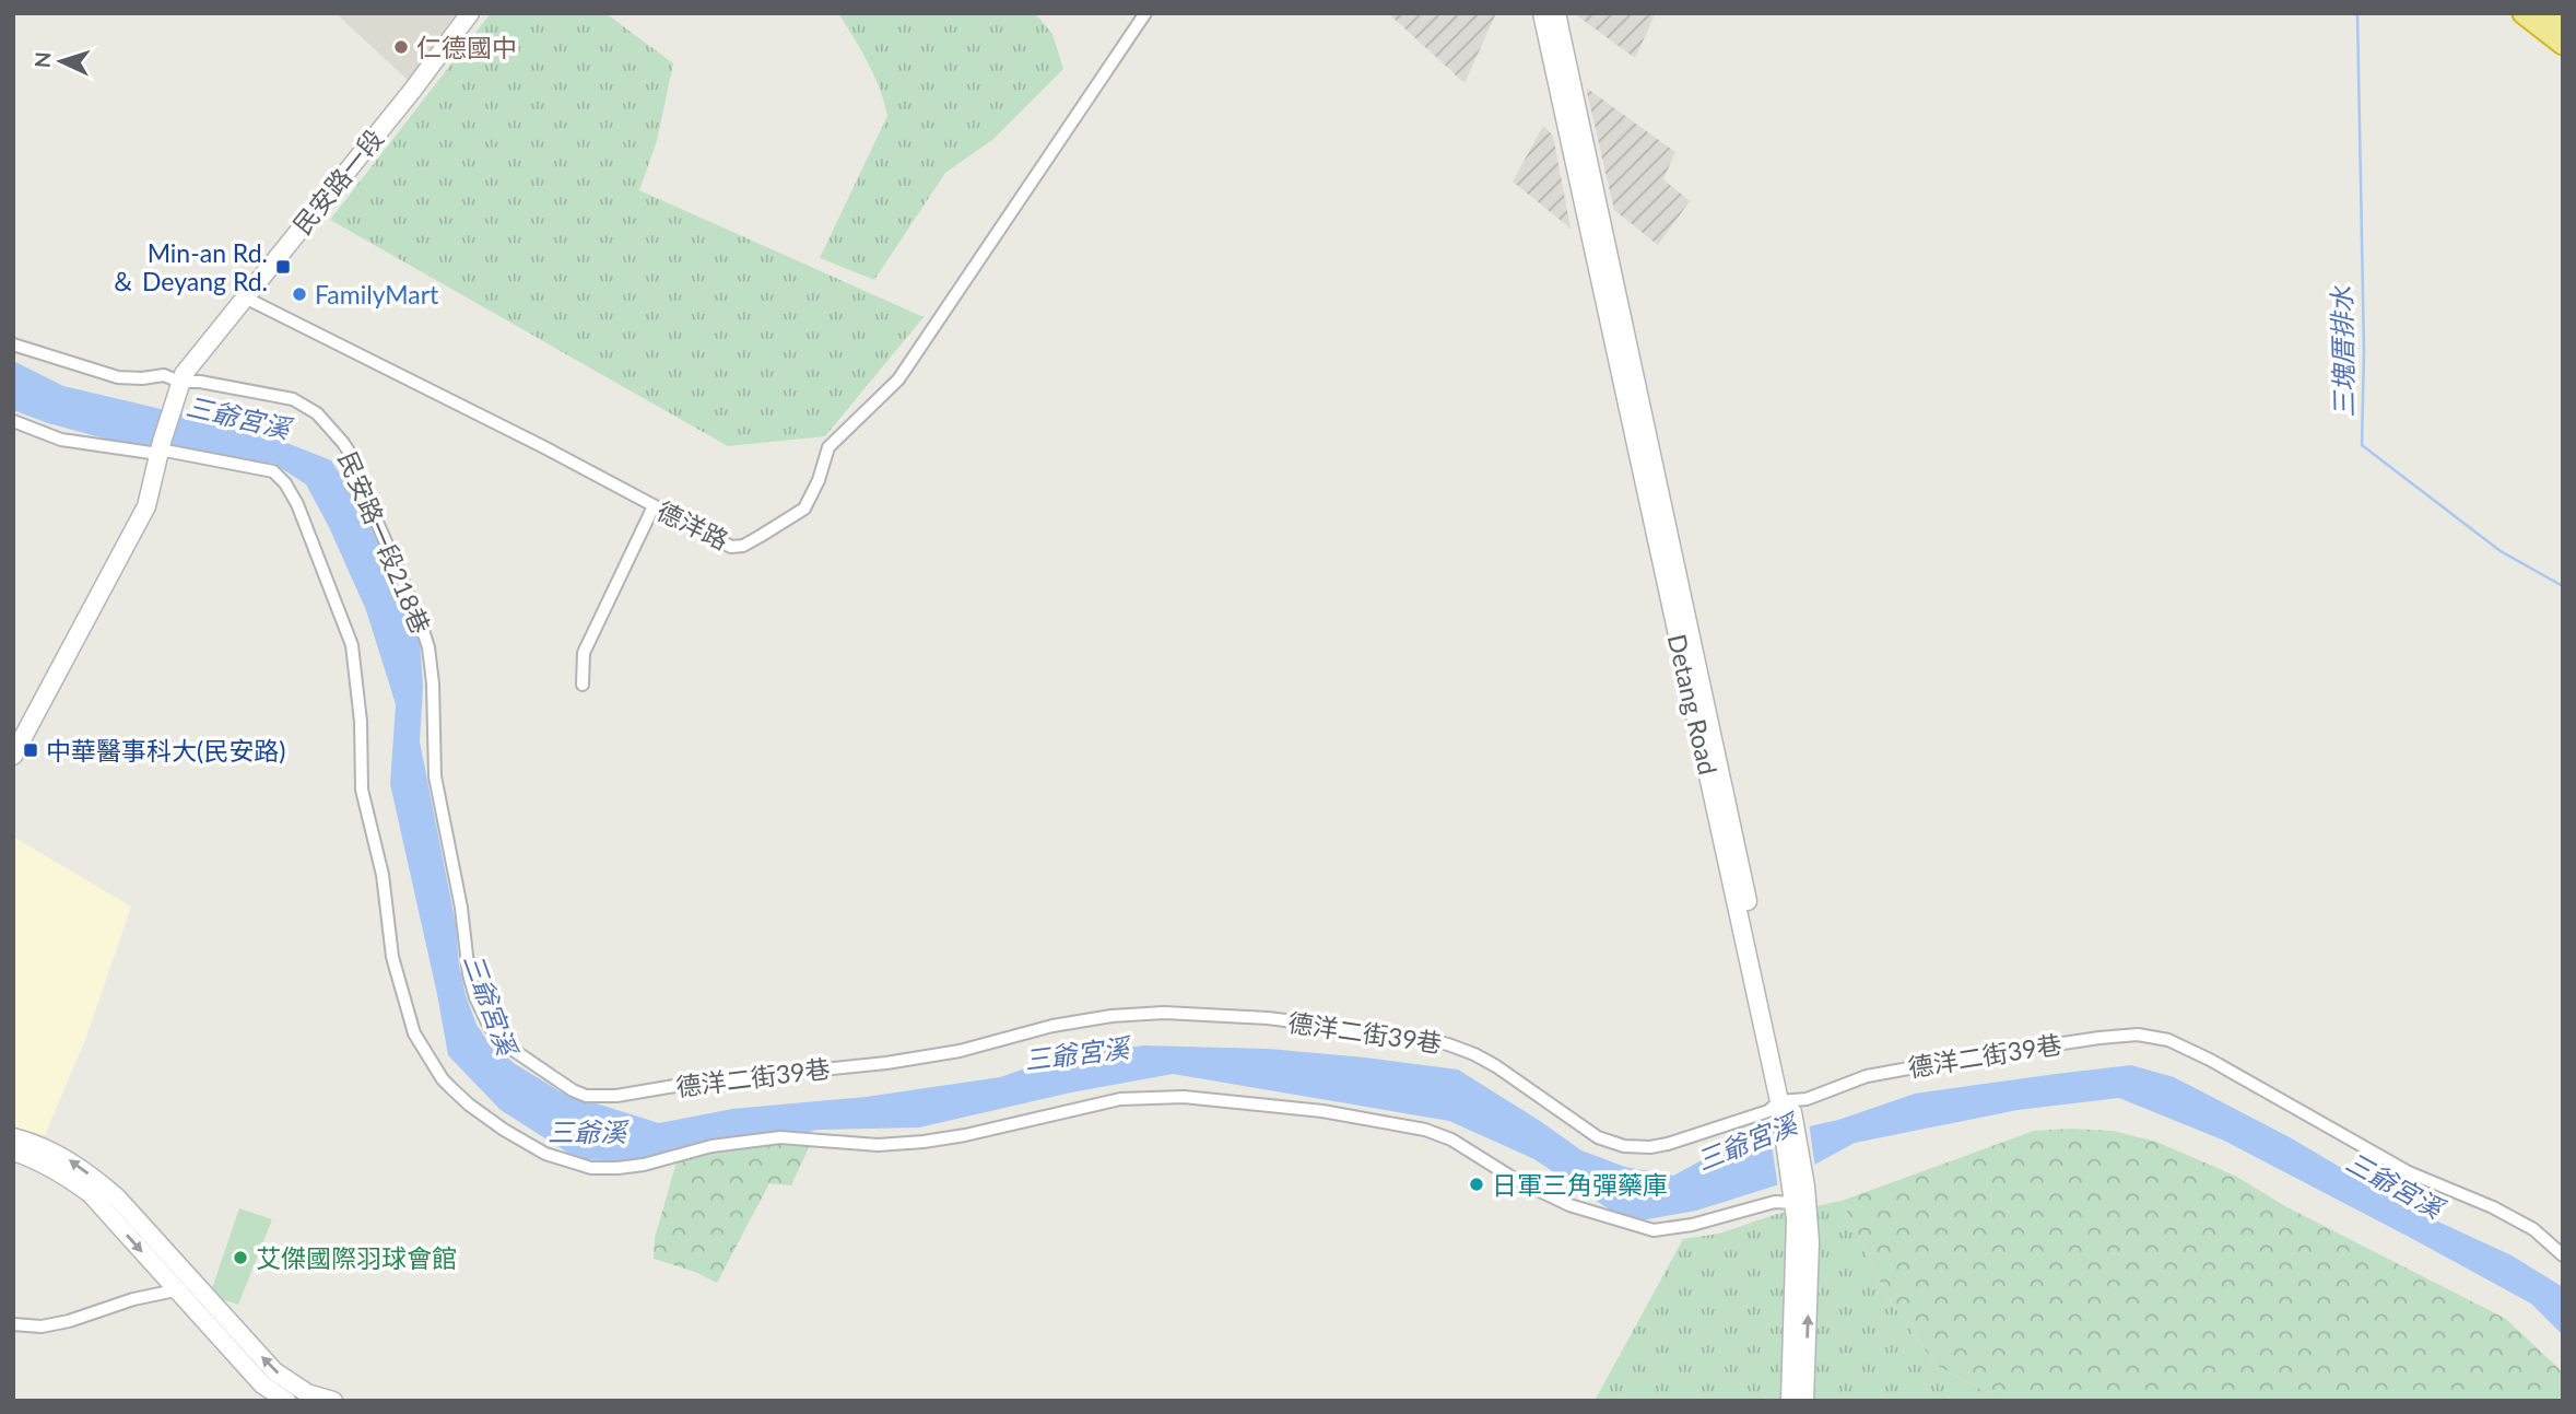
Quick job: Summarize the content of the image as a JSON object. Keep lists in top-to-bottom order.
{
  "streets": {
    "street": [
      "民安路一段",
      "德洋路",
      "民安路一段218巷",
      "Detang Road",
      "德洋二街39巷"
    ]
  },
  "crossings": [
    ["民安路一段", "德洋路"],
    ["民安路一段", "民安路一段218巷"],
    ["民安路一段218巷", "德洋二街39巷"],
    ["Detang Road", "德洋二街39巷"]
  ],
  "water": ["三塊厝排水", "三爺宮溪", "三爺溪"],
  "places": {
    "other": [
      "仁德國中",
      "FamilyMart",
      "日軍三角彈藥庫",
      "艾傑國際羽球會館"
    ],
    "transit": ["Min-an Rd. ＆ Deyang Rd.", "中華醫事科大(民安路)"]
  },
  "north": "left"
}
